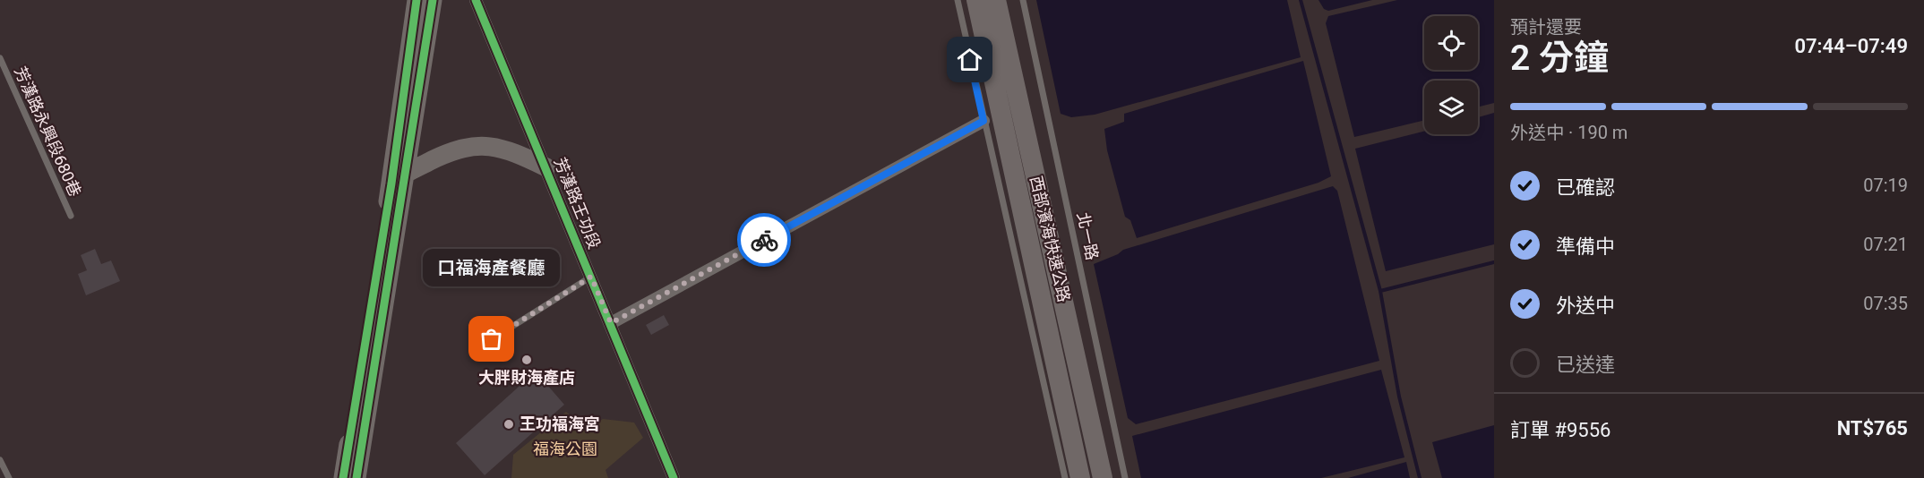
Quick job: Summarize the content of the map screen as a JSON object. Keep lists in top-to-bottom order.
{
  "streets": {
    "highway": ["西部濱海快速公路"],
    "street": ["芳漢路王功段"],
    "lane": ["芳漢路永興段680巷", "北一路"]
  },
  "parks": ["福海公園"],
  "places": ["口福海產餐廳", "大胖財海產店", "王功福海宮"],
  "page": {
    "heading": ["2 分鐘", "預計還要", "07:44–07:49"],
    "panel": ["訂單 #9556", "NT$765"],
    "bar": "外送中 · 190 m",
    "list": [
      ["已確認", "07:19"],
      ["準備中", "07:21"],
      ["外送中", "07:35"],
      "已送達"
    ],
    "bubble": "口福海產餐廳"
  }
}
